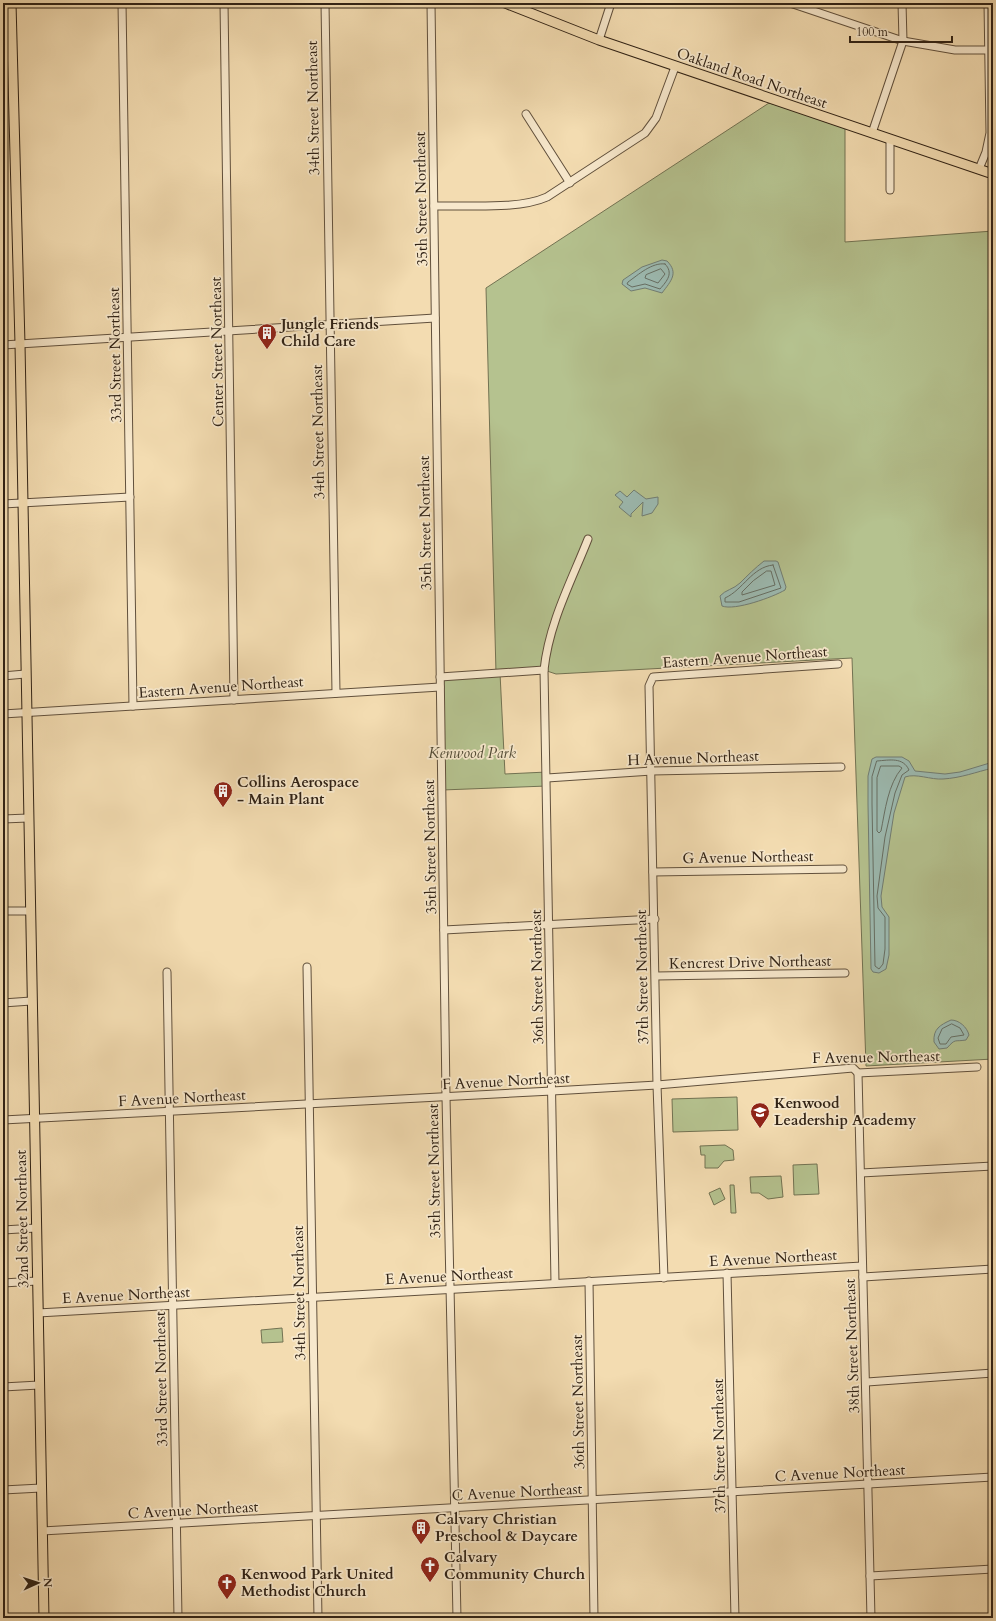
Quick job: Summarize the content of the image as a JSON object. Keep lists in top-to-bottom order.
{
  "streets": {
    "main road": ["Oakland Road Northeast", "32nd Street Northeast"],
    "street": [
      "34th Street Northeast",
      "35th Street Northeast",
      "Center Street Northeast",
      "33rd Street Northeast",
      "Eastern Avenue Northeast",
      "H Avenue Northeast",
      "G Avenue Northeast",
      "Kencrest Drive Northeast",
      "36th Street Northeast",
      "37th Street Northeast",
      "F Avenue Northeast",
      "E Avenue Northeast",
      "38th Street Northeast",
      "C Avenue Northeast"
    ]
  },
  "crossings": [
    ["34th Street Northeast", "Eastern Avenue Northeast"],
    ["34th Street Northeast", "F Avenue Northeast"],
    ["34th Street Northeast", "E Avenue Northeast"],
    ["34th Street Northeast", "C Avenue Northeast"],
    ["35th Street Northeast", "Eastern Avenue Northeast"],
    ["35th Street Northeast", "F Avenue Northeast"],
    ["35th Street Northeast", "E Avenue Northeast"],
    ["35th Street Northeast", "C Avenue Northeast"],
    ["Center Street Northeast", "Eastern Avenue Northeast"],
    ["33rd Street Northeast", "Eastern Avenue Northeast"],
    ["33rd Street Northeast", "F Avenue Northeast"],
    ["33rd Street Northeast", "E Avenue Northeast"],
    ["33rd Street Northeast", "C Avenue Northeast"],
    ["Eastern Avenue Northeast", "37th Street Northeast"],
    ["Eastern Avenue Northeast", "32nd Street Northeast"],
    ["H Avenue Northeast", "36th Street Northeast"],
    ["H Avenue Northeast", "37th Street Northeast"],
    ["G Avenue Northeast", "37th Street Northeast"],
    ["Kencrest Drive Northeast", "37th Street Northeast"],
    ["36th Street Northeast", "F Avenue Northeast"],
    ["36th Street Northeast", "E Avenue Northeast"],
    ["36th Street Northeast", "C Avenue Northeast"],
    ["37th Street Northeast", "F Avenue Northeast"],
    ["37th Street Northeast", "E Avenue Northeast"],
    ["37th Street Northeast", "C Avenue Northeast"],
    ["F Avenue Northeast", "32nd Street Northeast"],
    ["F Avenue Northeast", "38th Street Northeast"],
    ["32nd Street Northeast", "E Avenue Northeast"],
    ["32nd Street Northeast", "C Avenue Northeast"],
    ["E Avenue Northeast", "38th Street Northeast"],
    ["38th Street Northeast", "C Avenue Northeast"]
  ],
  "parks": ["Kenwood Park"],
  "places": {
    "building": ["Jungle Friends Child Care", "Collins Aerospace - Main Plant", "Calvary Christian Preschool & Daycare"],
    "school or university": ["Kenwood Leadership Academy"],
    "church": ["Calvary Community Church", "Kenwood Park United Methodist Church"]
  },
  "scale_bar": "100 m",
  "north": "right"
}
